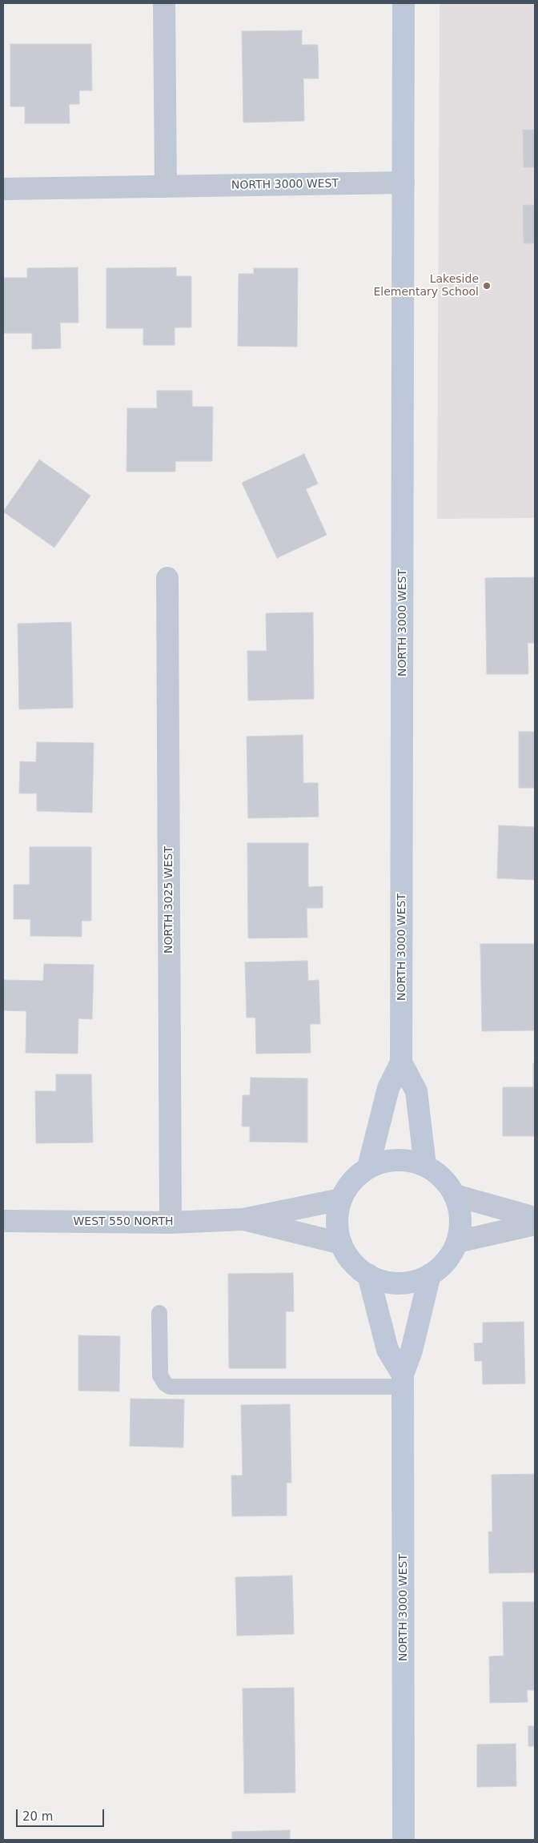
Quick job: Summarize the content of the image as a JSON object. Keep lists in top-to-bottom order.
{
  "streets": {
    "main road": ["NORTH 3000 WEST"],
    "street": ["NORTH 3025 WEST", "WEST 550 NORTH"]
  },
  "crossings": [
    ["NORTH 3000 WEST", "WEST 550 NORTH"],
    ["NORTH 3025 WEST", "WEST 550 NORTH"]
  ],
  "places": ["Lakeside Elementary School"],
  "scale_bar": "20 m"
}
